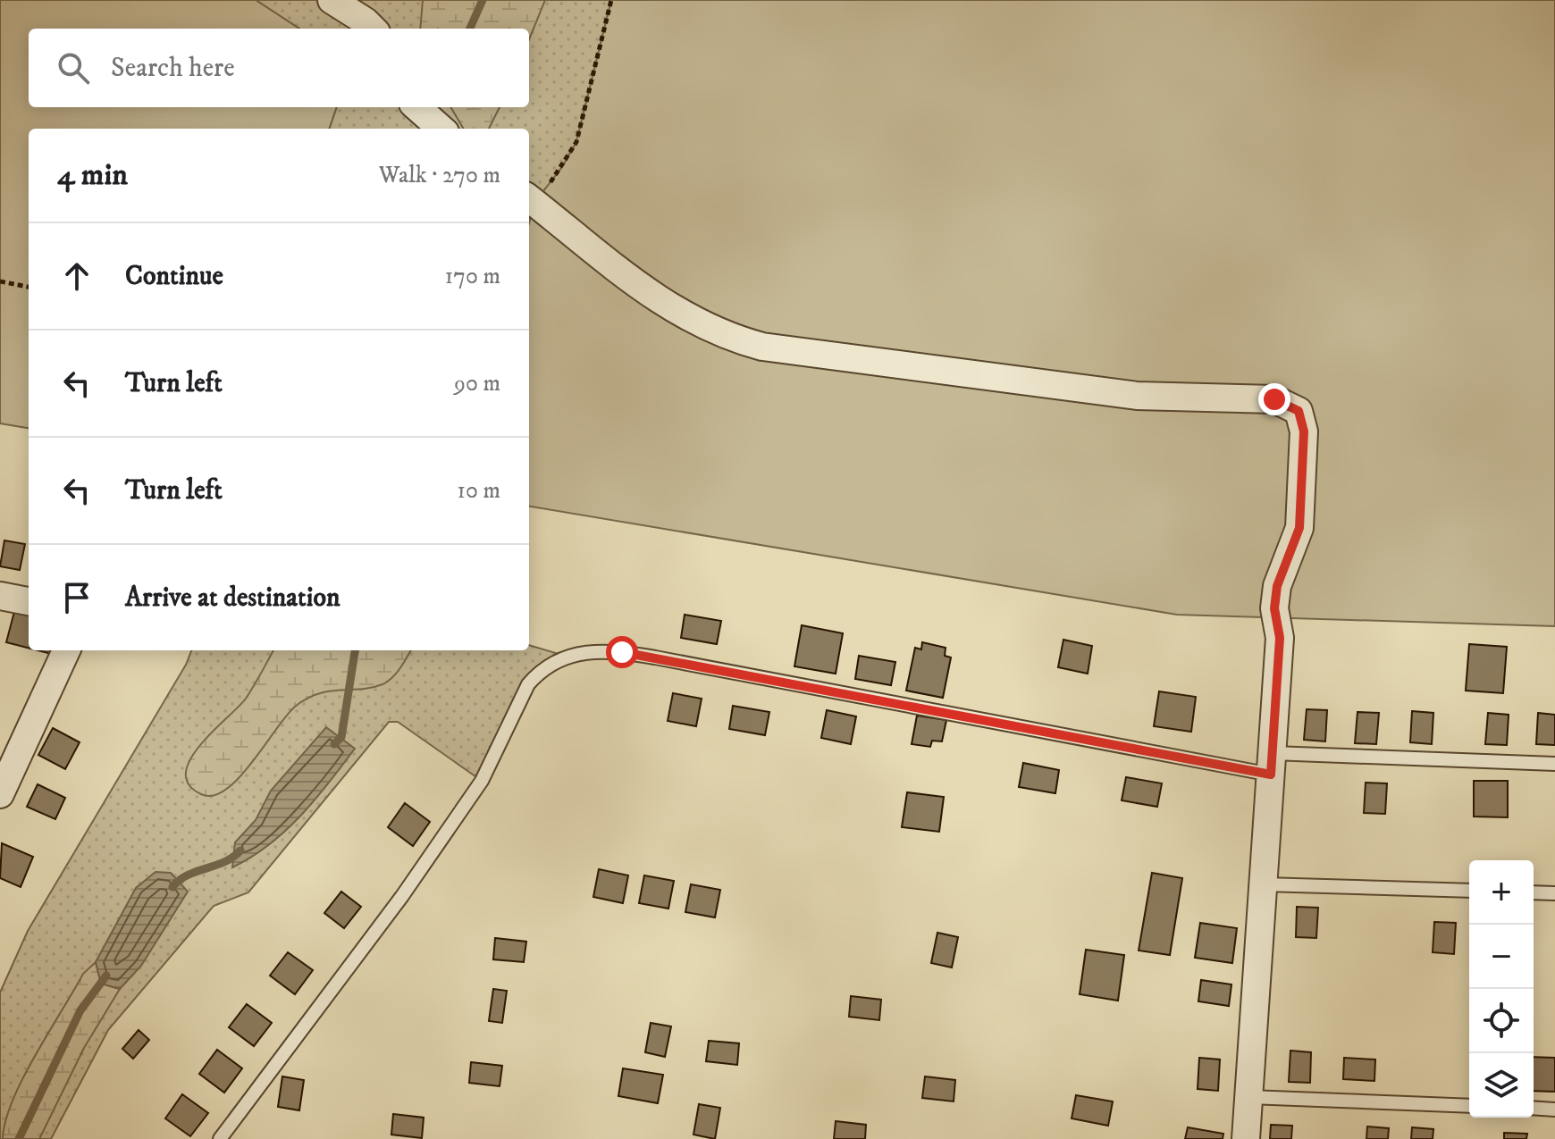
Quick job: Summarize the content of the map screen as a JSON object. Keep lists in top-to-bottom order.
{
  "page": {
    "search": "Search here",
    "heading": ["4 min", "Walk · 270 m"],
    "list": [
      ["Continue", "170 m"],
      ["Turn left", "90 m"],
      ["Turn left", "10 m"],
      "Arrive at destination"
    ],
    "map_buttons": ["+", "−"]
  }
}
